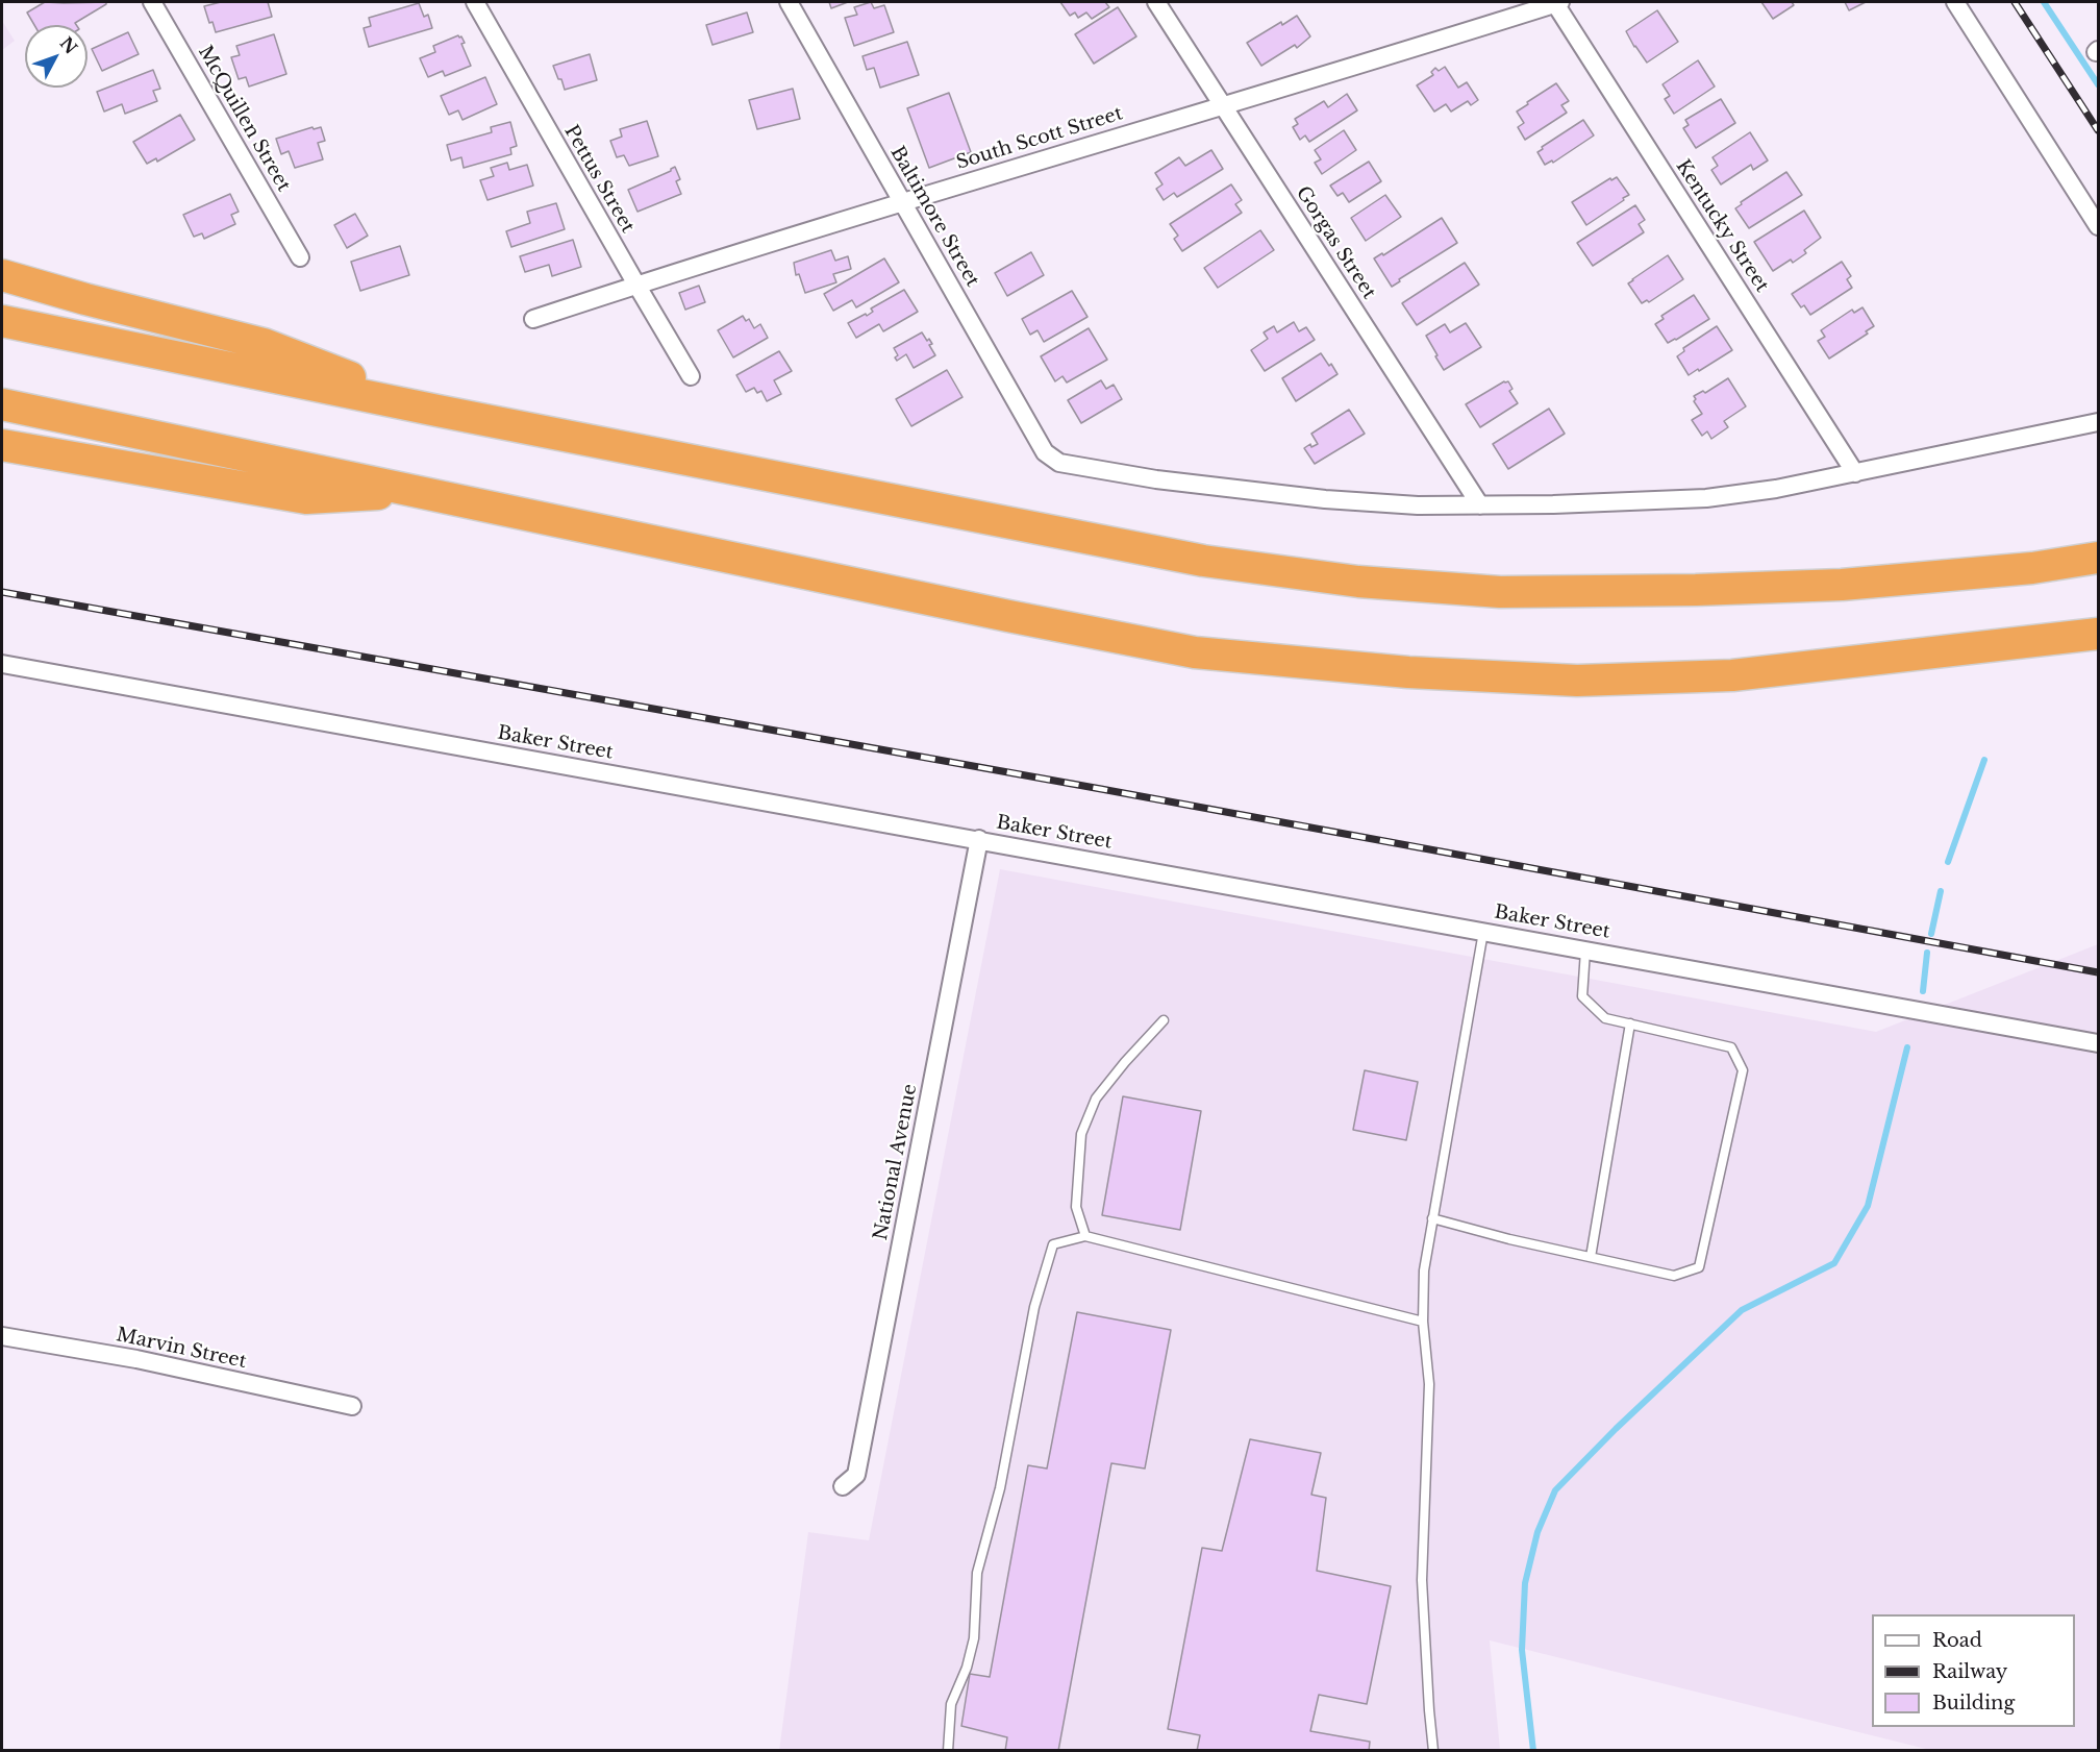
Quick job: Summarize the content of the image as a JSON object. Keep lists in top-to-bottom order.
{
  "streets": {
    "street": [
      "McQuillen Street",
      "South Scott Street",
      "Pettus Street",
      "Baltimore Street",
      "Kentucky Street",
      "Gorgas Street",
      "Baker Street",
      "National Avenue",
      "Marvin Street"
    ]
  },
  "crossings": [
    ["South Scott Street", "Pettus Street"],
    ["South Scott Street", "Baltimore Street"],
    ["South Scott Street", "Kentucky Street"],
    ["South Scott Street", "Gorgas Street"],
    ["Baltimore Street", "Gorgas Street"],
    ["Baker Street", "National Avenue"]
  ],
  "legend": ["Road", "Railway", "Building"],
  "north": "top right"
}
